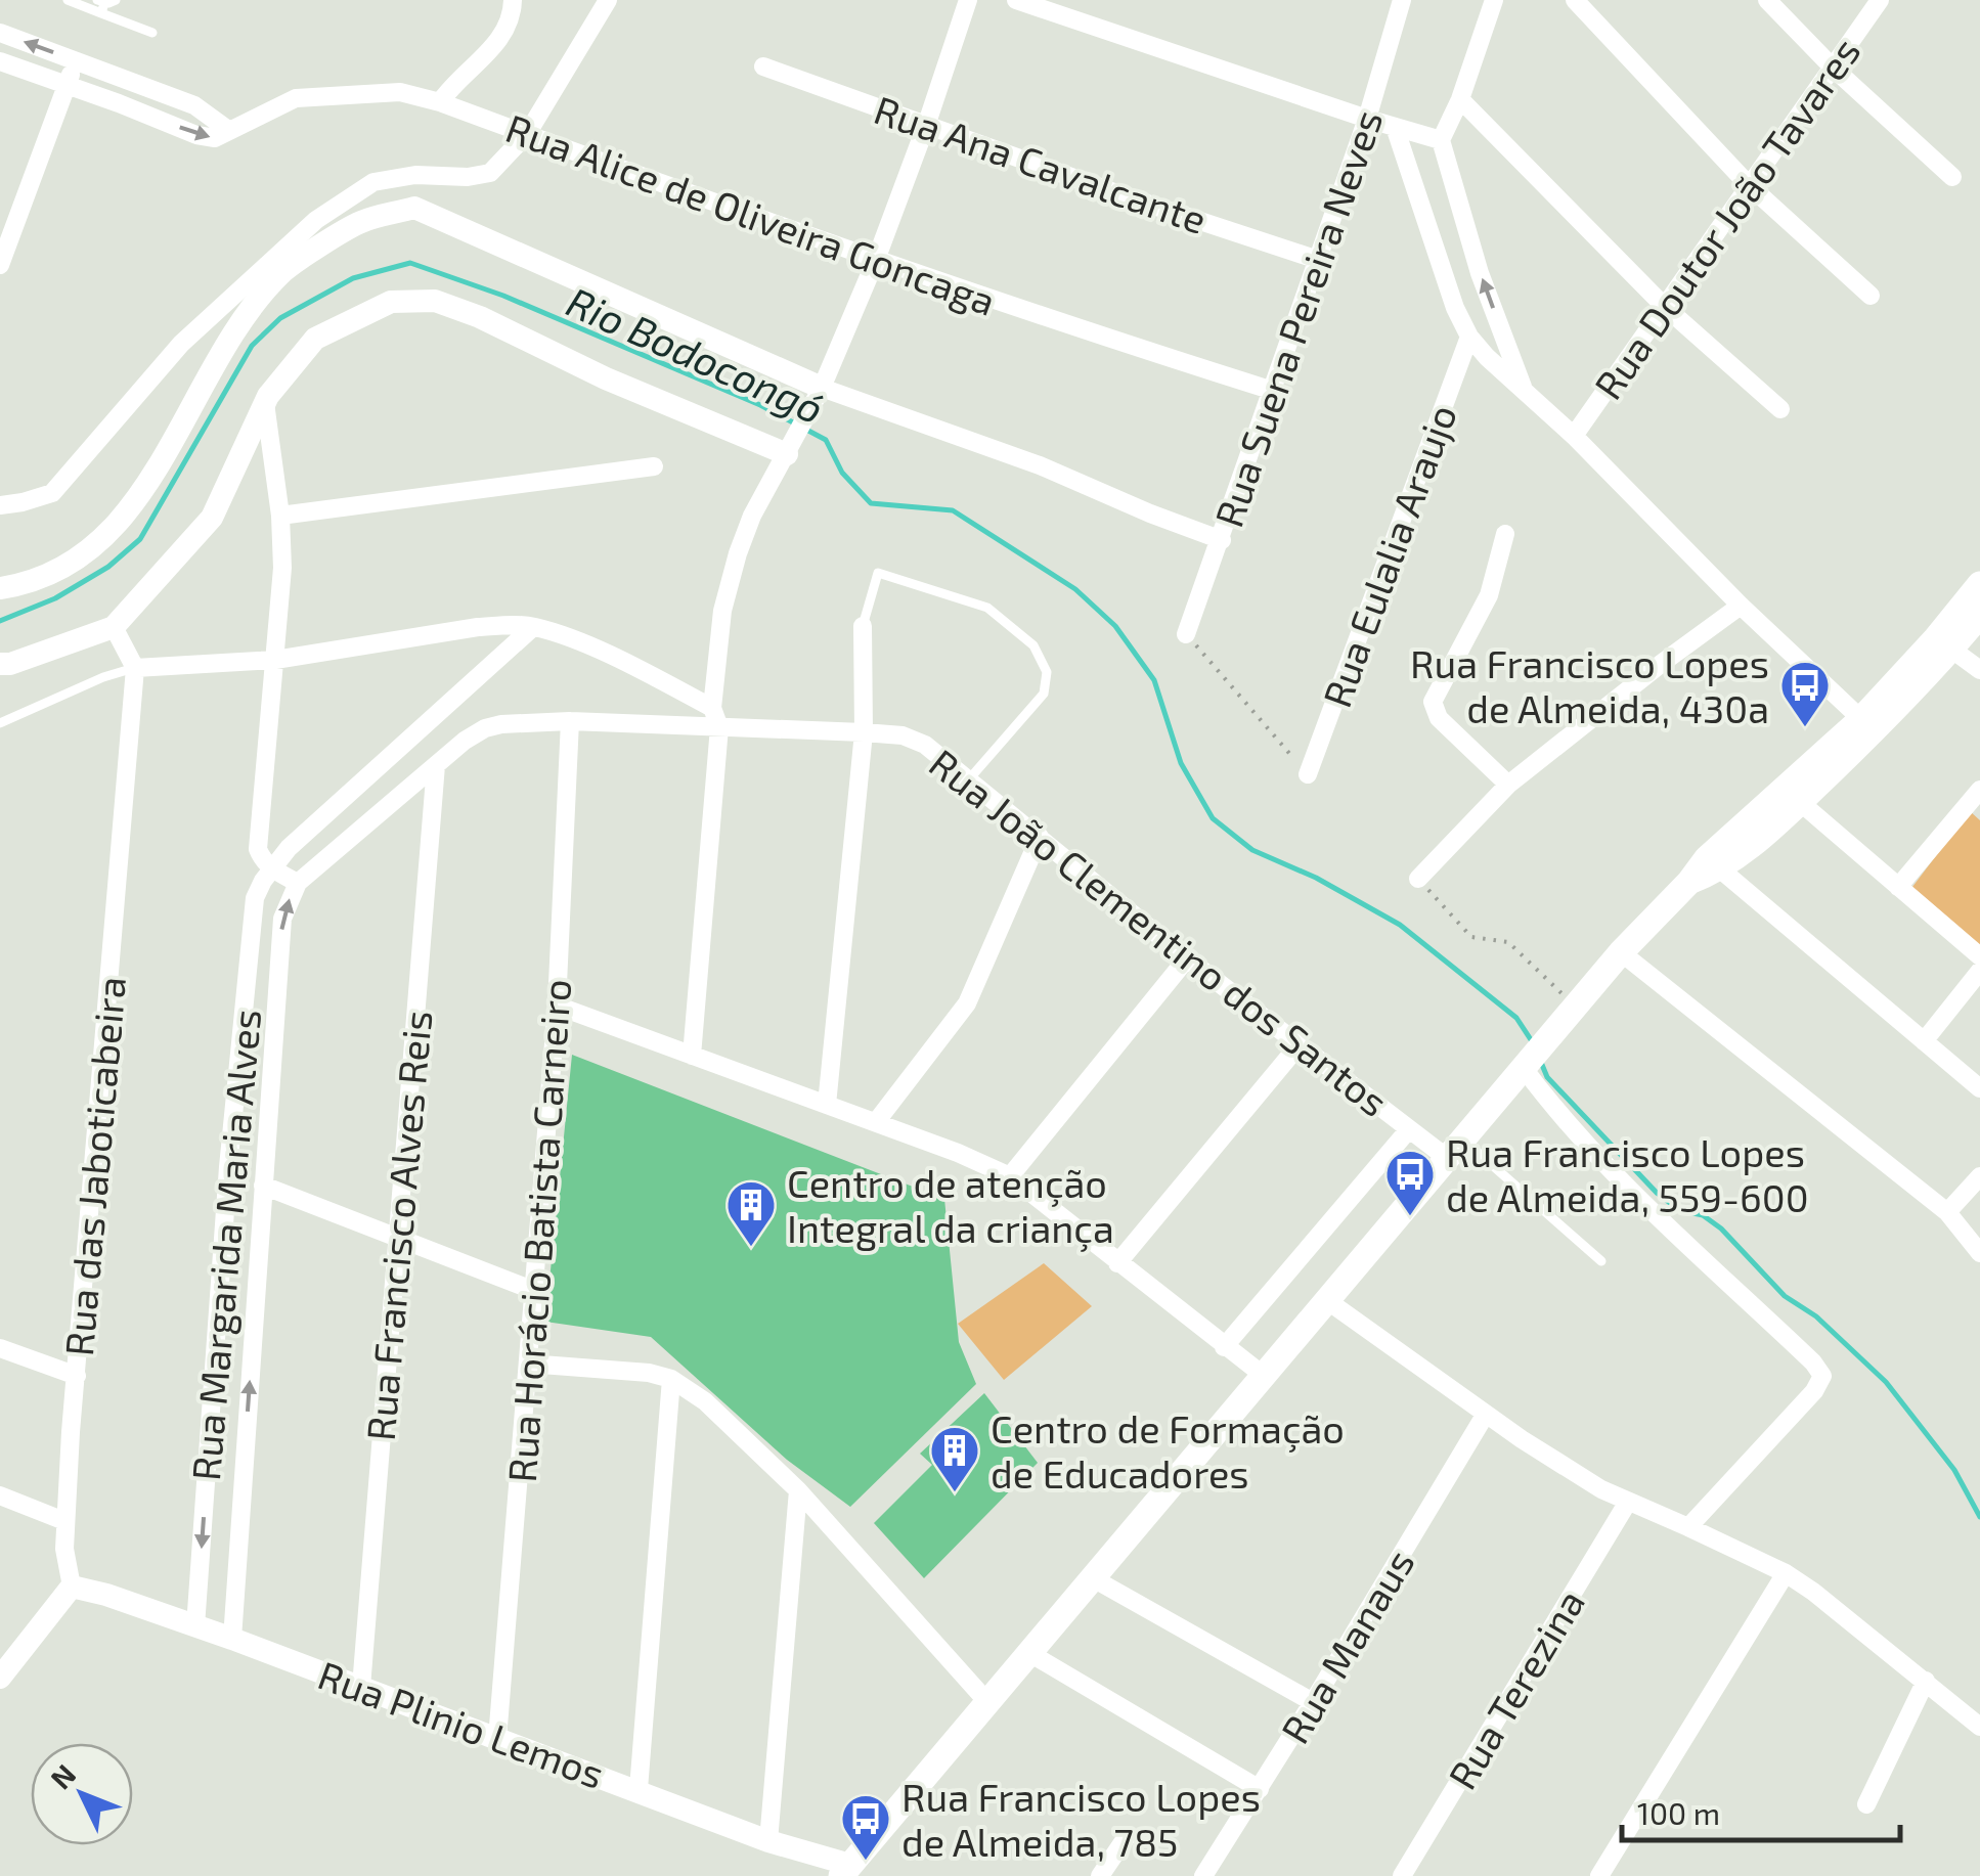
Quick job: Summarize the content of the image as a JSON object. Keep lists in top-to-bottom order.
{
  "streets": {
    "street": [
      "Rua Ana Cavalcante",
      "Rua Alice de Oliveira Goncaga",
      "Rua Doutor João Tavares",
      "Rua Suena Pereira Neves",
      "Rua Eulalia Araujo",
      "Rua João Clementino dos Santos",
      "Rua das Jaboticabeira",
      "Rua Francisco Alves Reis",
      "Rua Horácio Batista Carneiro",
      "Rua Margarida Maria Alves",
      "Rua Manaus",
      "Rua Terezina",
      "Rua Plinio Lemos"
    ]
  },
  "crossings": [
    ["Rua Ana Cavalcante", "Rua Suena Pereira Neves"],
    ["Rua Alice de Oliveira Goncaga", "Rua Suena Pereira Neves"],
    ["Rua João Clementino dos Santos", "Rua Francisco Alves Reis"],
    ["Rua João Clementino dos Santos", "Rua Horácio Batista Carneiro"],
    ["Rua João Clementino dos Santos", "Rua Margarida Maria Alves"],
    ["Rua das Jaboticabeira", "Rua Plinio Lemos"],
    ["Rua Francisco Alves Reis", "Rua Plinio Lemos"],
    ["Rua Horácio Batista Carneiro", "Rua Plinio Lemos"],
    ["Rua Margarida Maria Alves", "Rua Plinio Lemos"]
  ],
  "water": ["Rio Bodocongó"],
  "places": {
    "bus stop": ["Rua Francisco Lopes de Almeida, 430a", "Rua Francisco Lopes de Almeida, 559-600", "Rua Francisco Lopes de Almeida, 785"],
    "building": ["Centro de atenção Integral da criança", "Centro de Formação de Educadores"]
  },
  "scale_bar": "100 m",
  "north": "top left"
}
